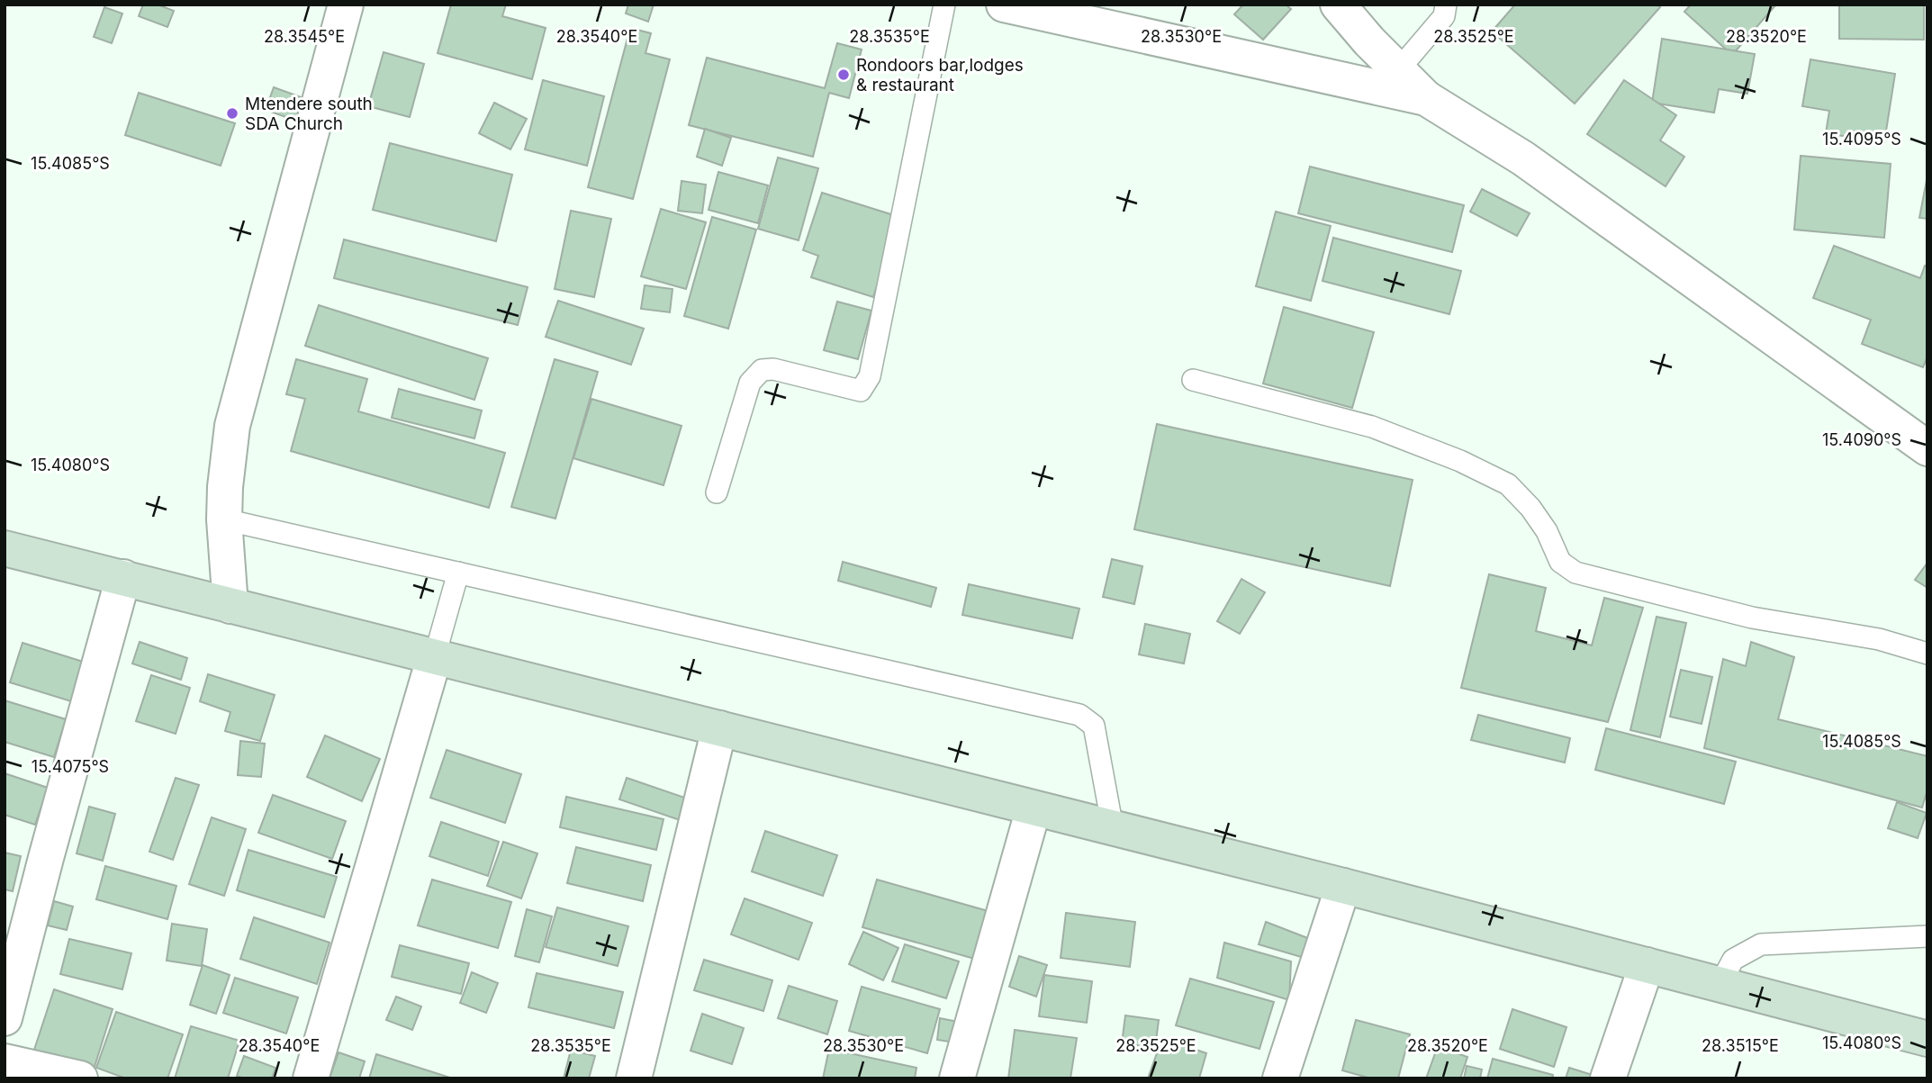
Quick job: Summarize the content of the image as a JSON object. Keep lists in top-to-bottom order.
{
  "places": ["Rondoors bar,lodges & restaurant", "Mtendere south SDA Church"],
  "coordinates": [
    "28.3545°E",
    "28.3540°E",
    "28.3535°E",
    "28.3530°E",
    "28.3525°E",
    "28.3520°E",
    "15.4095°S",
    "15.4085°S",
    "15.4090°S",
    "15.4080°S",
    "15.4075°S",
    "28.3515°E"
  ]
}
